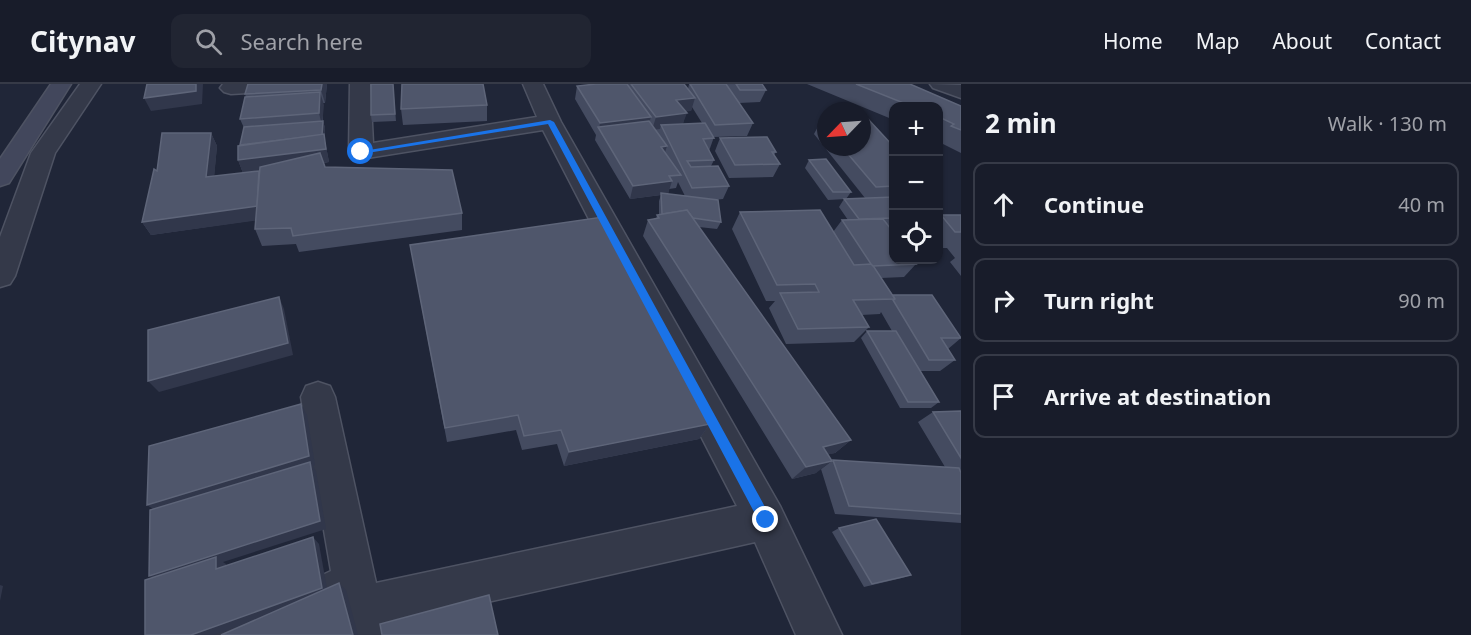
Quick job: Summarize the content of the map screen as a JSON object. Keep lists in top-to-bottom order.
{
  "north": "bottom left",
  "page": {
    "header": "Citynav",
    "search": "Search here",
    "nav": [
      "Home",
      "Map",
      "About",
      "Contact"
    ],
    "heading": ["2 min", "Walk · 130 m"],
    "map_buttons": ["+", "−"],
    "list": [
      ["Continue", "40 m"],
      ["Turn right", "90 m"],
      "Arrive at destination"
    ]
  }
}
